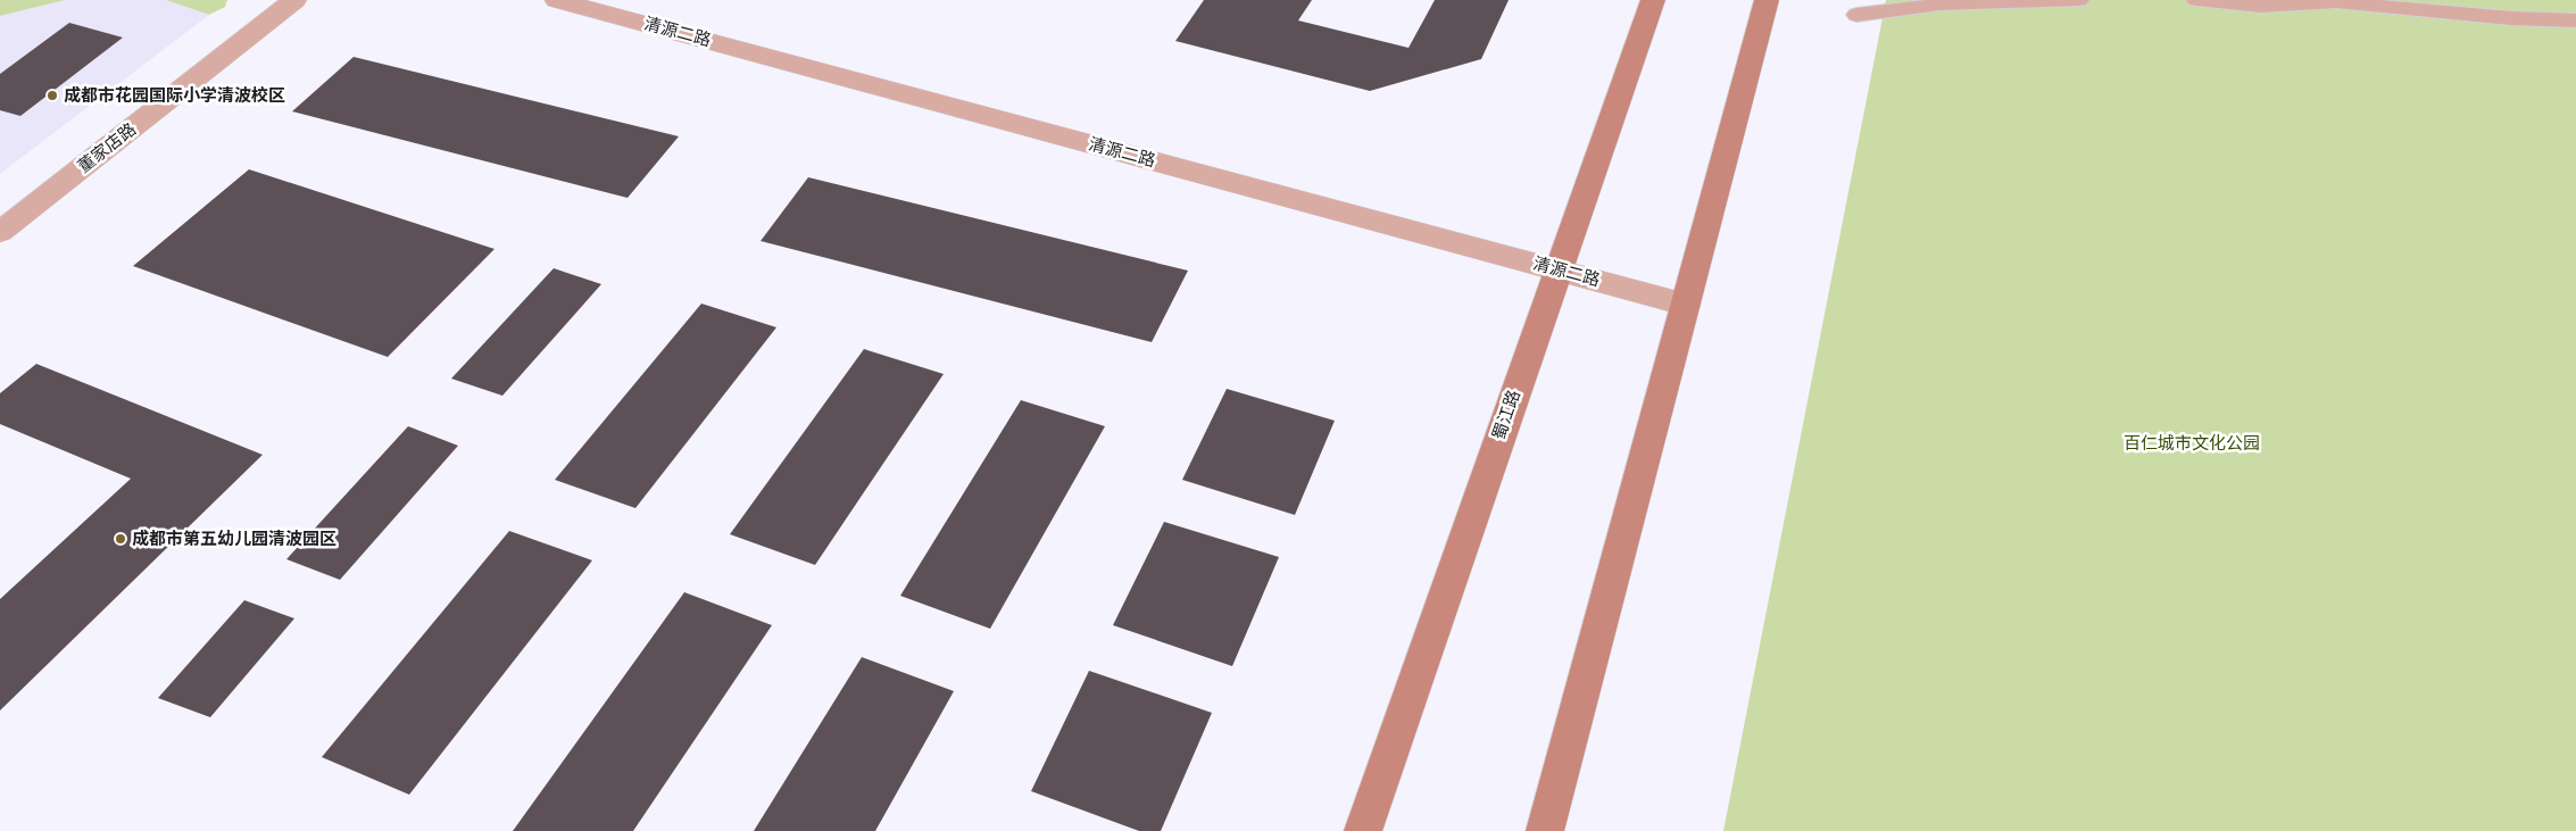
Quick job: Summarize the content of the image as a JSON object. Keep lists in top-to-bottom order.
{
  "streets": {
    "street": ["清源二路", "董家店路", "蜀江路"]
  },
  "crossings": [
    ["清源二路", "蜀江路"]
  ],
  "parks": ["百仁城市文化公园"],
  "places": ["成都市花园国际小学清波校区", "成都市第五幼儿园清波园区"]
}
